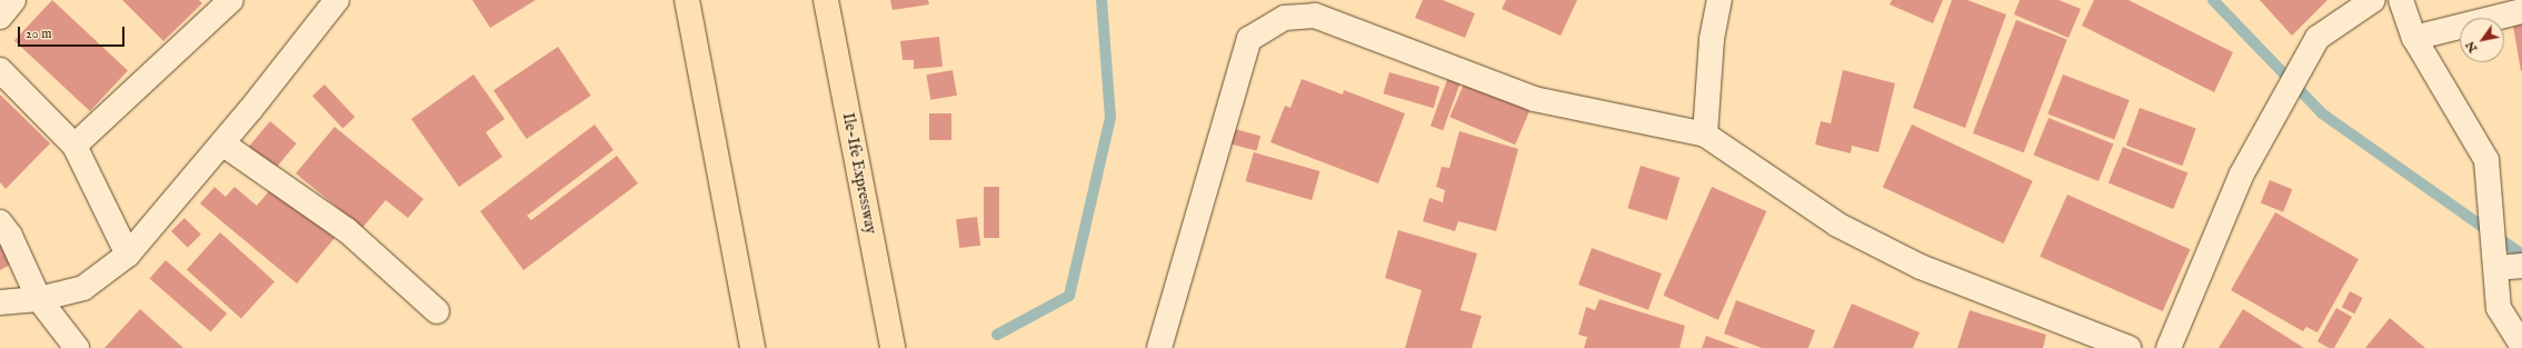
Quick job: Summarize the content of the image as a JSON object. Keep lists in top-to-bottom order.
{
  "streets": {
    "highway": ["Ile-Ife Expressway"]
  },
  "scale_bar": "20 m",
  "north": "bottom left"
}
